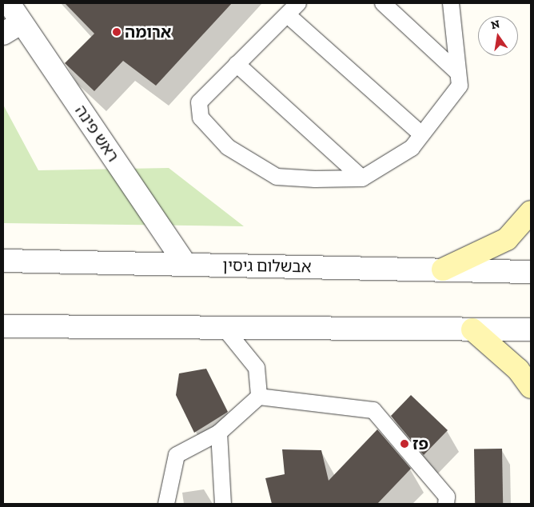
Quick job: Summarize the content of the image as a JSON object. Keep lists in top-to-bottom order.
{
  "streets": {
    "street": ["ראש פינה", "אבשלום גיסין"]
  },
  "crossings": [
    ["ראש פינה", "אבשלום גיסין"]
  ],
  "places": ["ארומה", "פז"],
  "north": "top"
}
